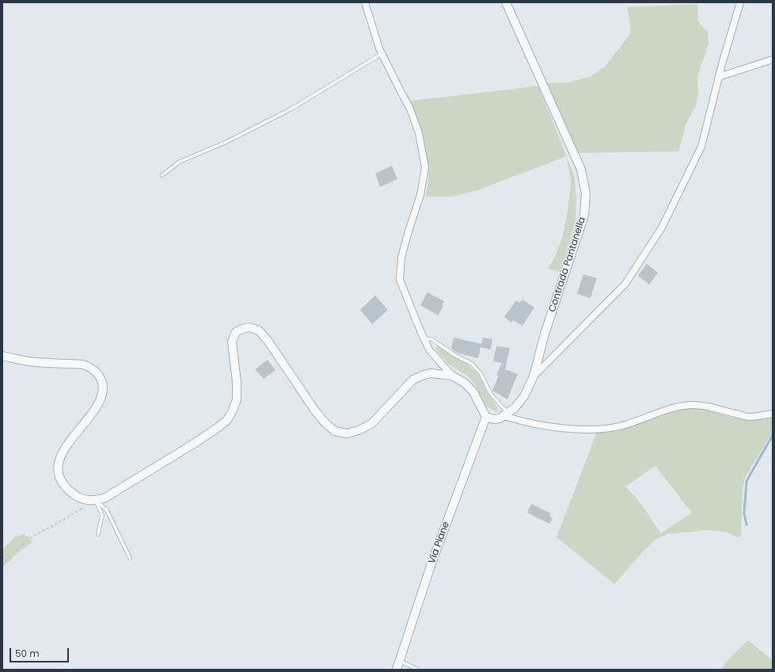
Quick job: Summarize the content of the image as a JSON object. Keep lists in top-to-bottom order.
{
  "streets": {
    "street": ["Contrada Pantanella", "Via Piane"]
  },
  "scale_bar": "50 m"
}
